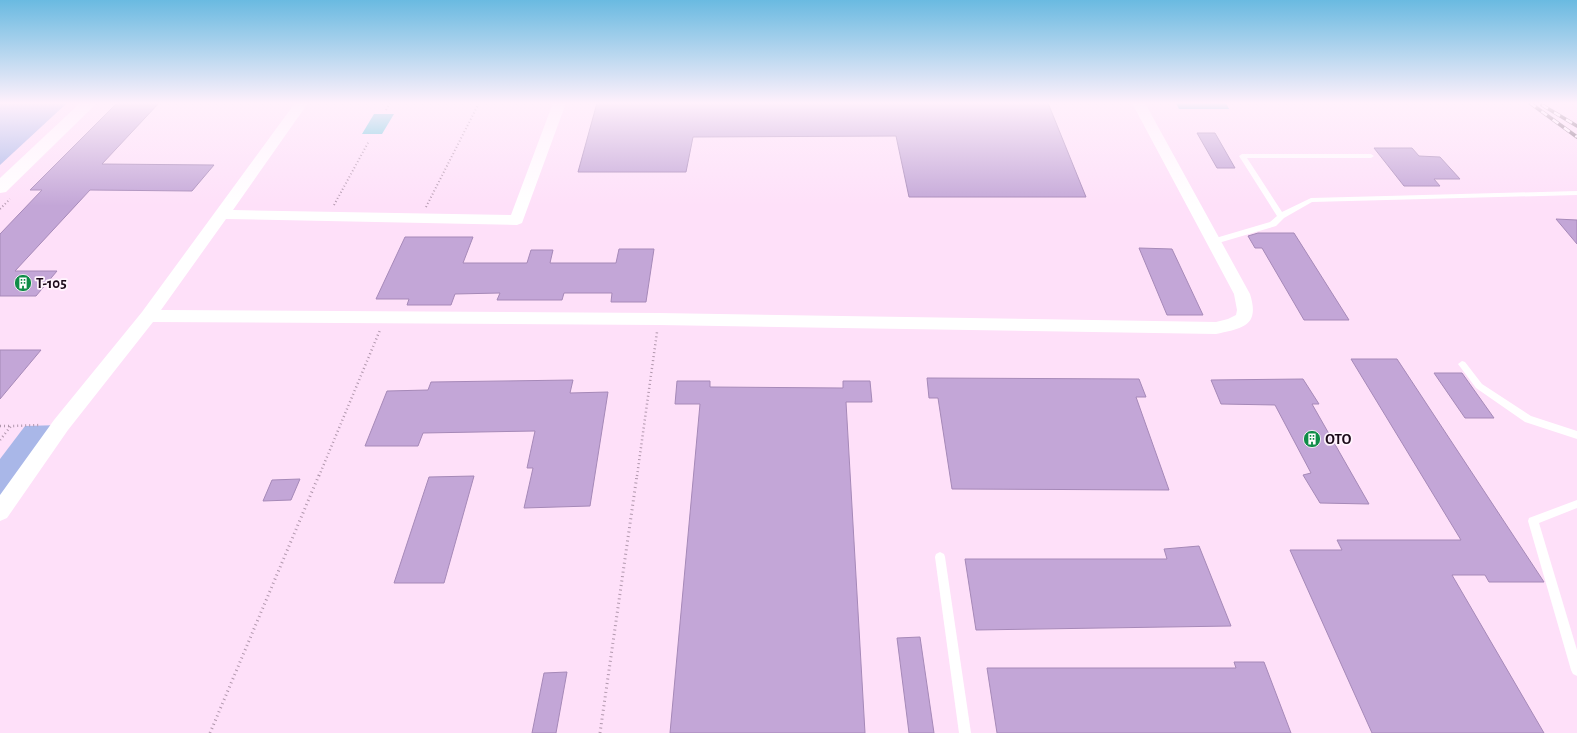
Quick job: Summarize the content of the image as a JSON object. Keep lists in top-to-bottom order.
{
  "places": {
    "building": ["Т-105", "ОТО"]
  }
}
